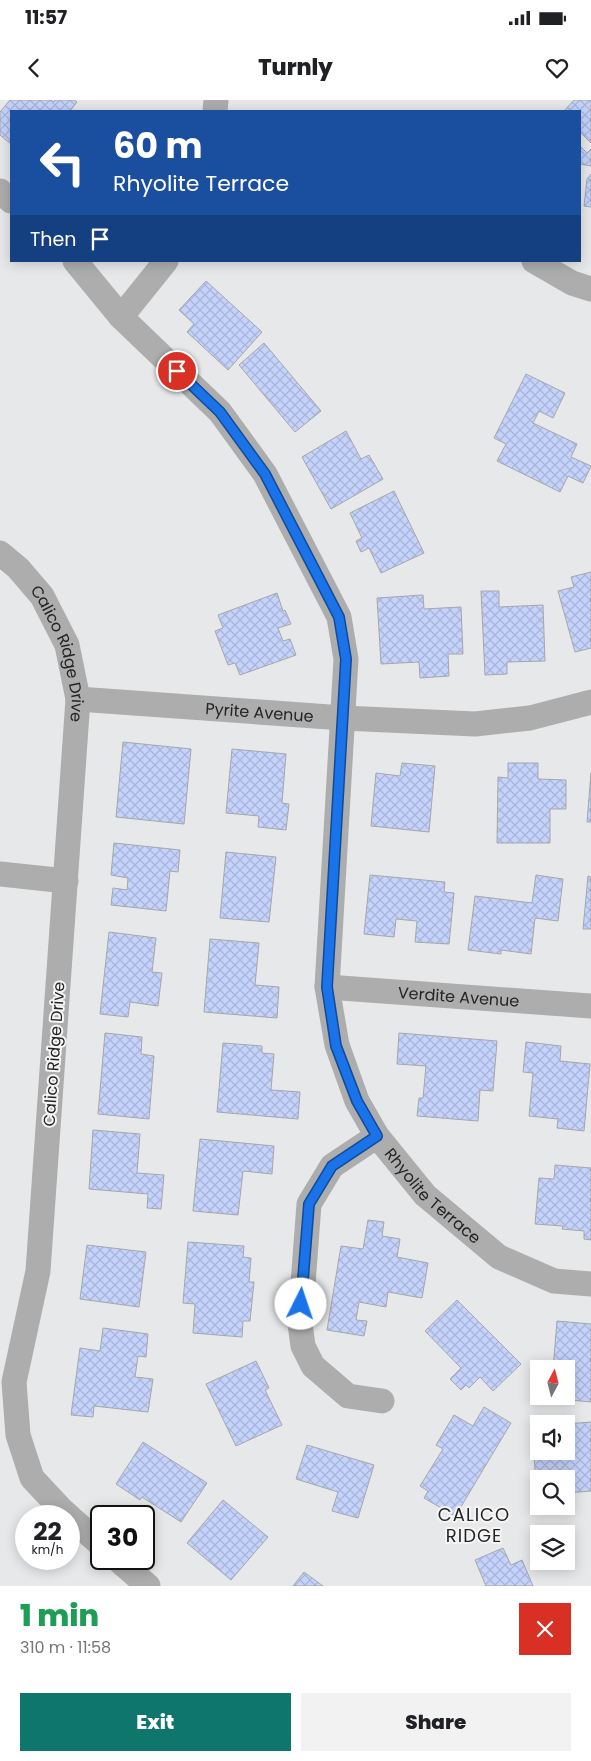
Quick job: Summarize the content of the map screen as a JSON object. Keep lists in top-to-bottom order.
{
  "streets": {
    "street": [
      "Calico Ridge Drive",
      "Pyrite Avenue",
      "Verdite Avenue",
      "Rhyolite Terrace"
    ]
  },
  "crossings": [
    ["Calico Ridge Drive", "Pyrite Avenue"],
    ["Pyrite Avenue", "Rhyolite Terrace"],
    ["Verdite Avenue", "Rhyolite Terrace"]
  ],
  "districts": ["CALICO RIDGE"],
  "north": "top",
  "page": {
    "status": "11:57",
    "header": "Turnly",
    "turn": ["60 m", "Rhyolite Terrace"],
    "then": "Then",
    "speed": "22 km/h",
    "limit": "30",
    "heading": ["1 min", "310 m · 11:58"],
    "buttons": ["Exit", "Share"]
  }
}
